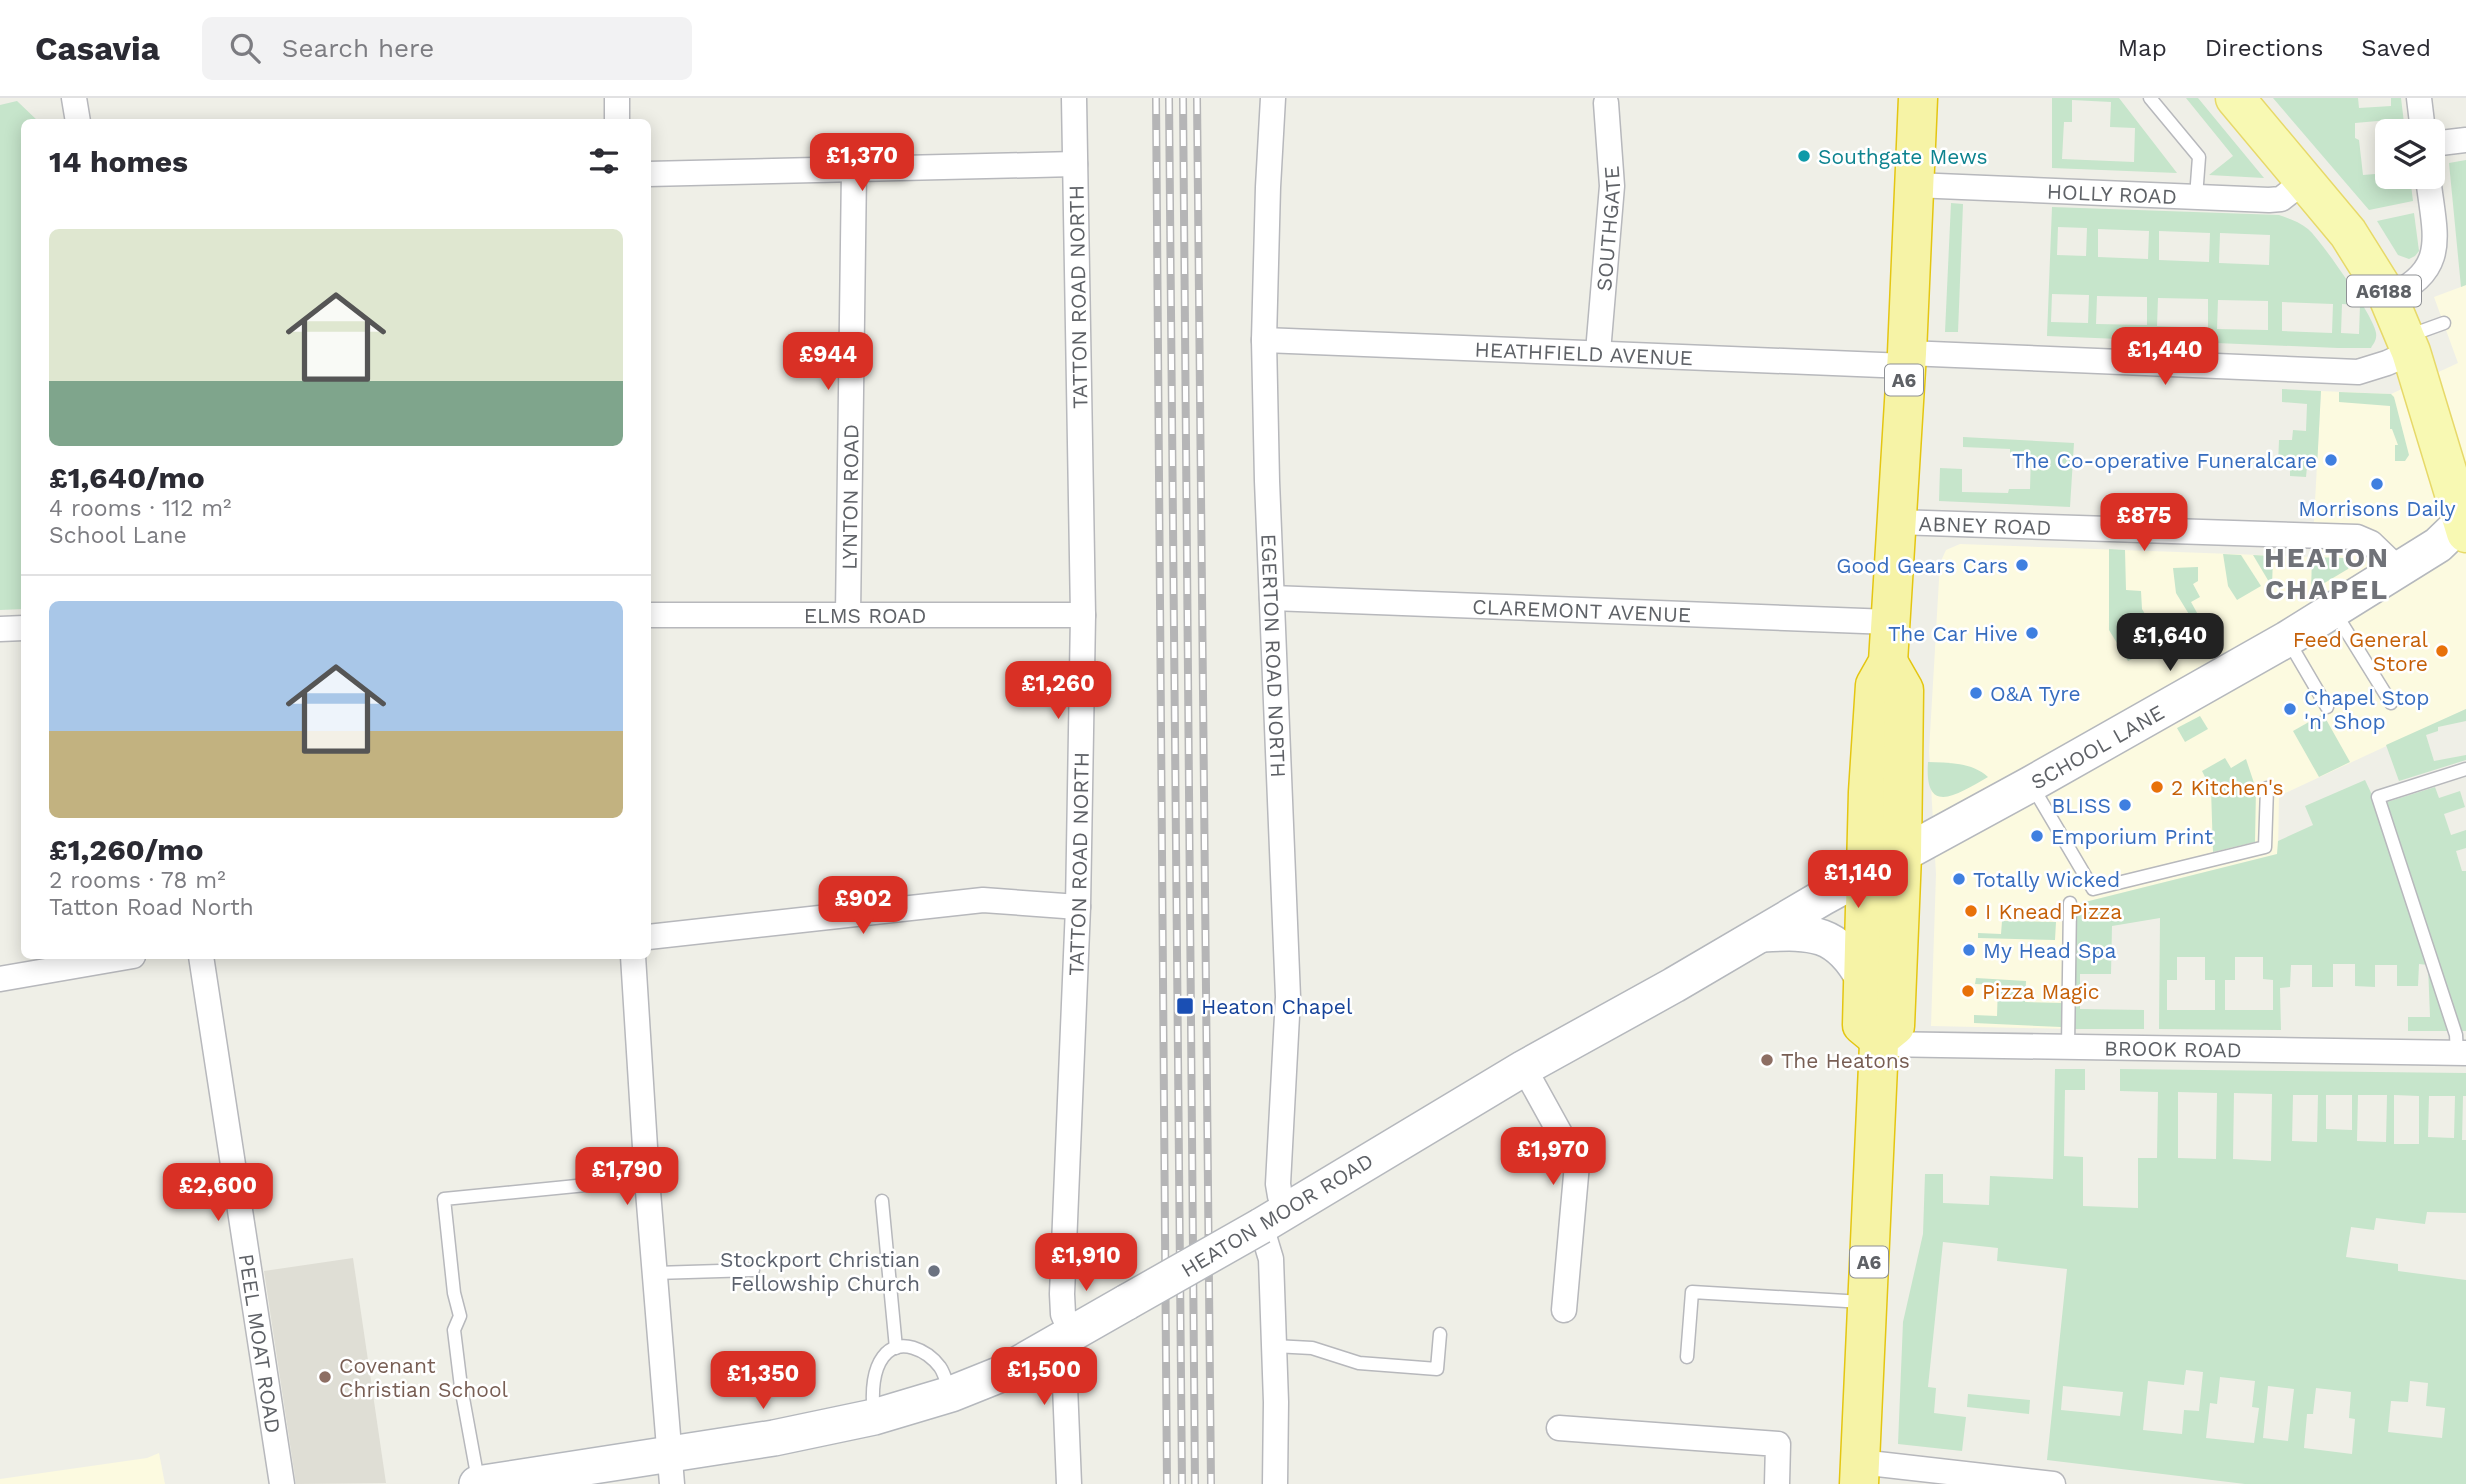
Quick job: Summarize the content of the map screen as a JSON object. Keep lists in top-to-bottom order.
{
  "streets": {
    "highway": ["A6"],
    "main road": ["A6188", "SCHOOL LANE", "HEATON MOOR ROAD"],
    "street": [
      "HOLLY ROAD",
      "SOUTHGATE",
      "TATTON ROAD NORTH",
      "HEATHFIELD AVENUE",
      "LYNTON ROAD",
      "ABNEY ROAD",
      "CLAREMONT AVENUE",
      "ELMS ROAD",
      "EGERTON ROAD NORTH",
      "BROOK ROAD",
      "PEEL MOAT ROAD"
    ]
  },
  "crossings": [
    ["HOLLY ROAD", "A6188"],
    ["HOLLY ROAD", "A6"],
    ["SOUTHGATE", "HEATHFIELD AVENUE"],
    ["A6188", "HEATHFIELD AVENUE"],
    ["A6188", "SCHOOL LANE"],
    ["TATTON ROAD NORTH", "ELMS ROAD"],
    ["TATTON ROAD NORTH", "HEATON MOOR ROAD"],
    ["HEATHFIELD AVENUE", "A6"],
    ["HEATHFIELD AVENUE", "EGERTON ROAD NORTH"],
    ["A6", "ABNEY ROAD"],
    ["A6", "CLAREMONT AVENUE"],
    ["A6", "SCHOOL LANE"],
    ["A6", "BROOK ROAD"],
    ["A6", "HEATON MOOR ROAD"],
    ["LYNTON ROAD", "ELMS ROAD"],
    ["ABNEY ROAD", "SCHOOL LANE"],
    ["CLAREMONT AVENUE", "EGERTON ROAD NORTH"],
    ["EGERTON ROAD NORTH", "HEATON MOOR ROAD"],
    ["SCHOOL LANE", "HEATON MOOR ROAD"]
  ],
  "districts": ["HEATON CHAPEL"],
  "places": {
    "other": [
      "Southgate Mews",
      "The Co-operative Funeralcare",
      "Morrisons Daily",
      "Good Gears Cars",
      "The Car Hive",
      "Feed General Store",
      "O&A Tyre",
      "Chapel Stop 'n' Shop",
      "2 Kitchen's",
      "BLISS",
      "Emporium Print",
      "Totally Wicked",
      "I Knead Pizza",
      "My Head Spa",
      "Pizza Magic",
      "The Heatons",
      "Stockport Christian Fellowship Church",
      "Covenant Christian School"
    ],
    "transit": ["Heaton Chapel"]
  },
  "page": {
    "header": "Casavia",
    "search": "Search here",
    "nav": ["Map", "Directions", "Saved"],
    "heading": "14 homes",
    "price": [
      "£1,370",
      "£1,440",
      "£944",
      "£875",
      "£1,640",
      "£1,260",
      "£1,140",
      "£902",
      "£1,970",
      "£1,790",
      "£2,600",
      "£1,910",
      "£1,500",
      "£1,350"
    ],
    "list": [
      {
        "name": "£1,640/mo",
        "note": "4 rooms · 112 m² · School Lane"
      },
      {
        "name": "£1,260/mo",
        "note": "2 rooms · 78 m² · Tatton Road North"
      }
    ]
  }
}
